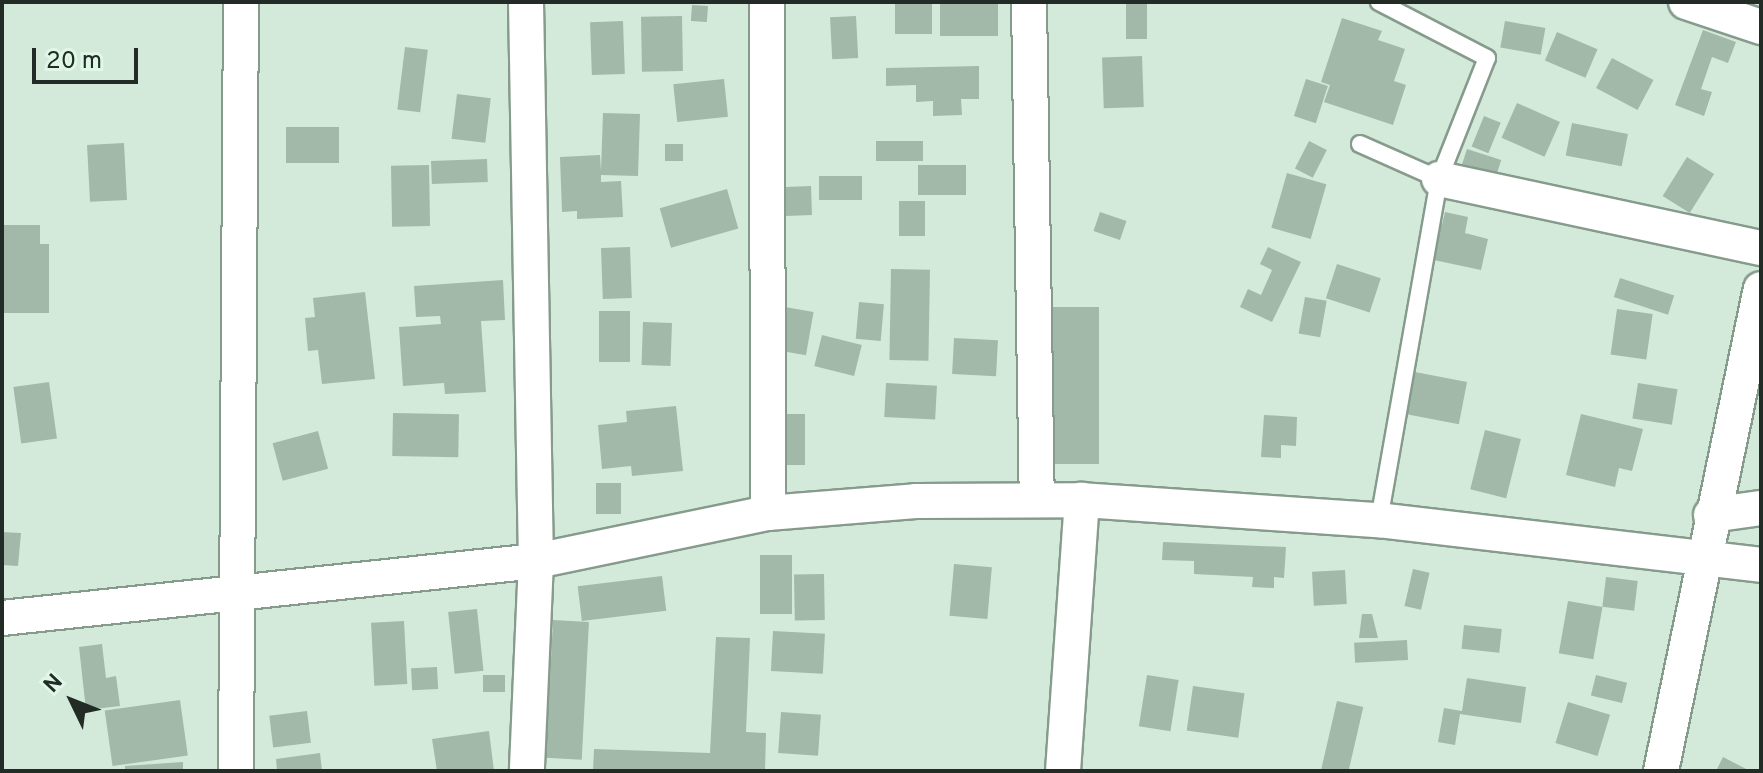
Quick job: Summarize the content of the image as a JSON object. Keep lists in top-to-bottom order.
{
  "scale_bar": "20 m",
  "north": "top left"
}
